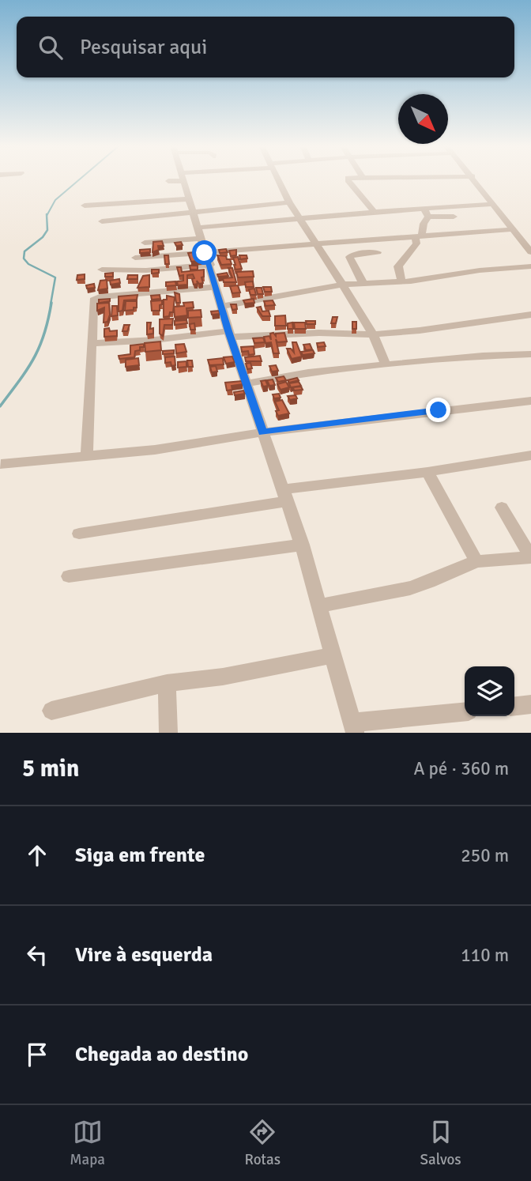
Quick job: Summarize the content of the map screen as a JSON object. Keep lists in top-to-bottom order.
{
  "north": "bottom right",
  "page": {
    "search": "Pesquisar aqui",
    "heading": ["5 min", "A pé · 360 m"],
    "list": [
      ["Siga em frente", "250 m"],
      ["Vire à esquerda", "110 m"],
      "Chegada ao destino"
    ],
    "nav": ["Mapa", "Rotas", "Salvos"]
  }
}
